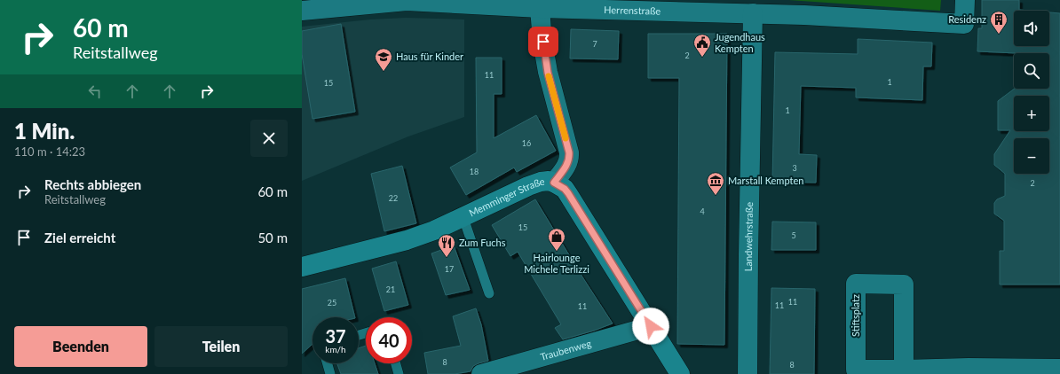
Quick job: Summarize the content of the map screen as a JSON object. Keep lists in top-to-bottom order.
{
  "streets": {
    "street": [
      "Herrenstraße",
      "Memminger Straße",
      "Landwehrstraße",
      "Stiftsplatz",
      "Traubenweg"
    ]
  },
  "crossings": [
    ["Herrenstraße", "Landwehrstraße"],
    ["Memminger Straße", "Traubenweg"]
  ],
  "places": {
    "building": ["Residenz"],
    "public building": ["Jugendhaus Kempten"],
    "school or university": ["Haus für Kinder"],
    "museum": ["Marstall Kempten"],
    "shop": ["Hairlounge Michele Terlizzi"],
    "restaurant": ["Zum Fuchs"]
  },
  "house_numbers": [
    "7",
    "2",
    "11",
    "1",
    "15",
    "1",
    "16",
    "3",
    "18",
    "2",
    "22",
    "4",
    "15",
    "5",
    "17",
    "21",
    "11",
    "25",
    "11",
    "11",
    "8",
    "8"
  ],
  "page": {
    "turn": ["60 m", "Reitstallweg"],
    "map_buttons": ["+", "−"],
    "heading": ["1 Min.", "110 m · 14:23"],
    "list": [
      {
        "name": "Rechts abbiegen",
        "note": "Reitstallweg",
        "value": "60 m"
      },
      {
        "name": "Ziel erreicht",
        "value": "50 m"
      }
    ],
    "speed": "37 km/h",
    "limit": "40",
    "buttons": ["Beenden", "Teilen"]
  }
}
